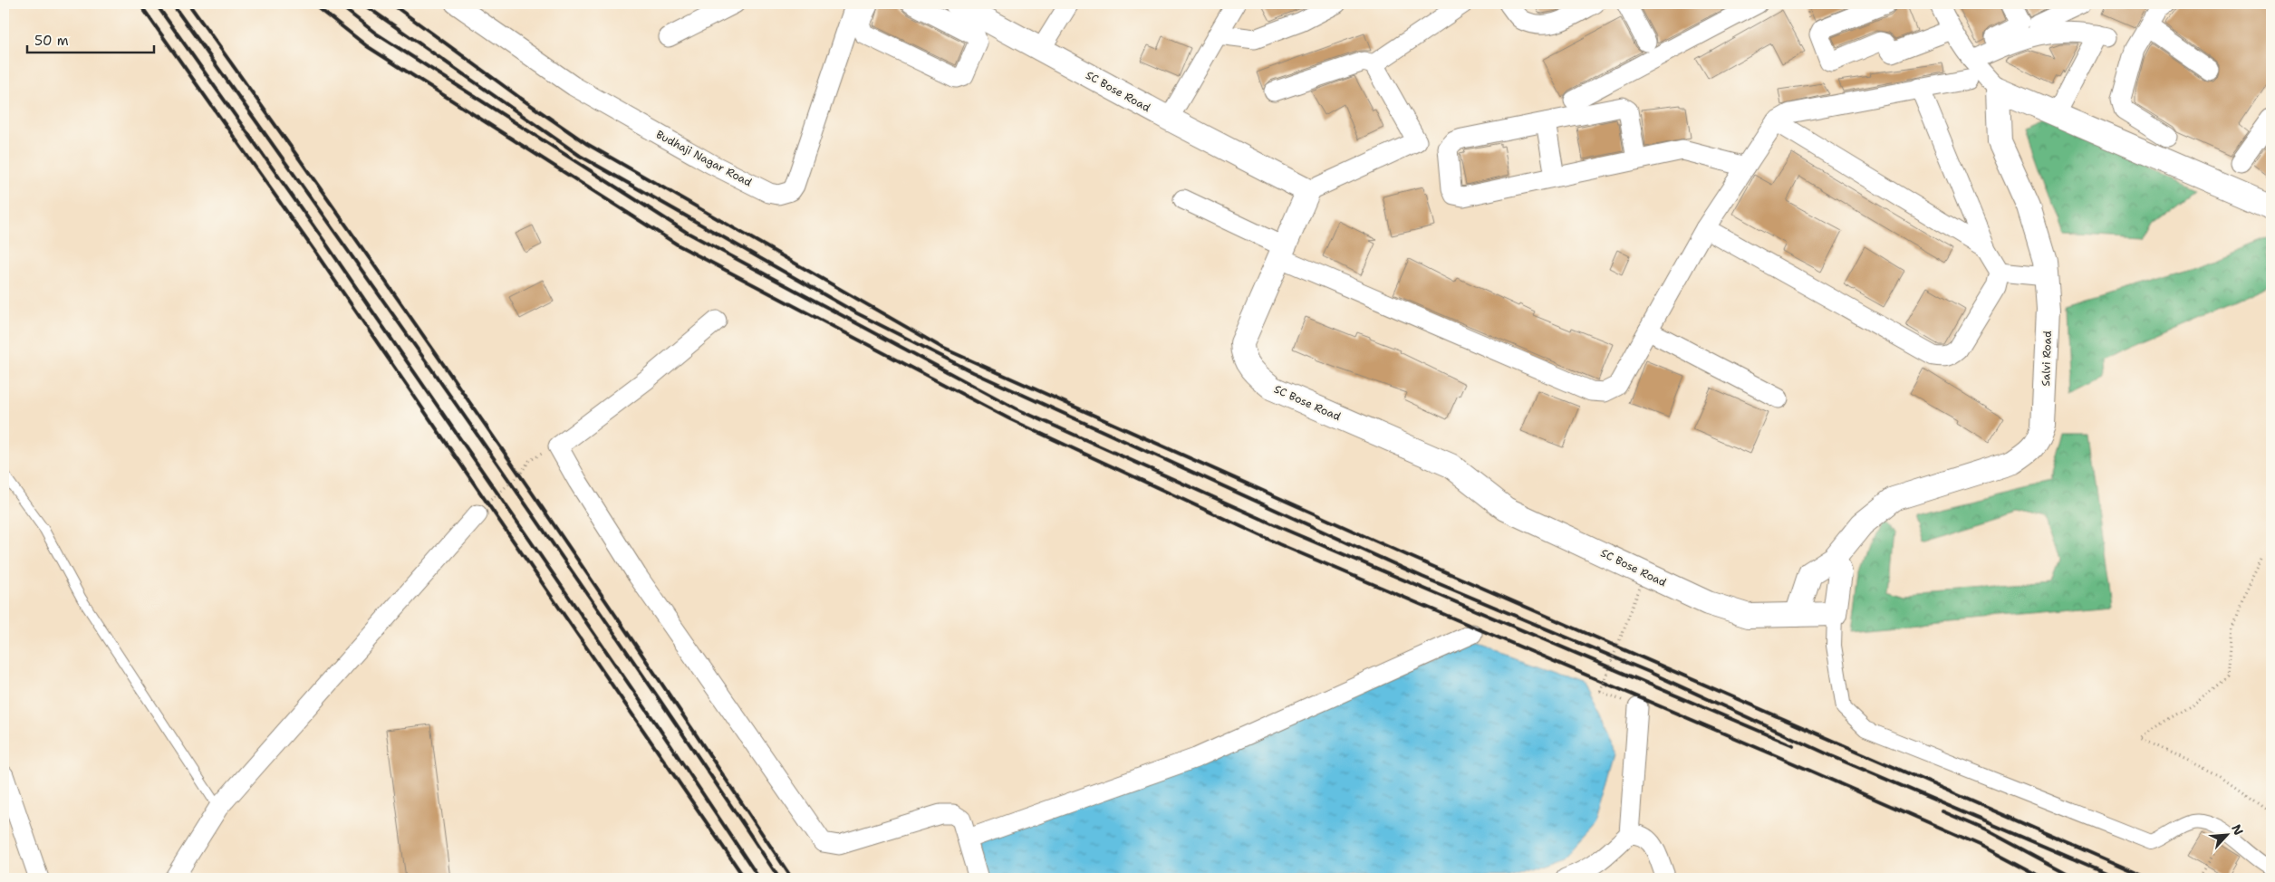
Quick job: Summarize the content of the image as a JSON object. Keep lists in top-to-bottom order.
{
  "streets": {
    "street": ["SC Bose Road", "Budhaji Nagar Road", "Salvi Road"]
  },
  "scale_bar": "50 m",
  "north": "top right"
}
